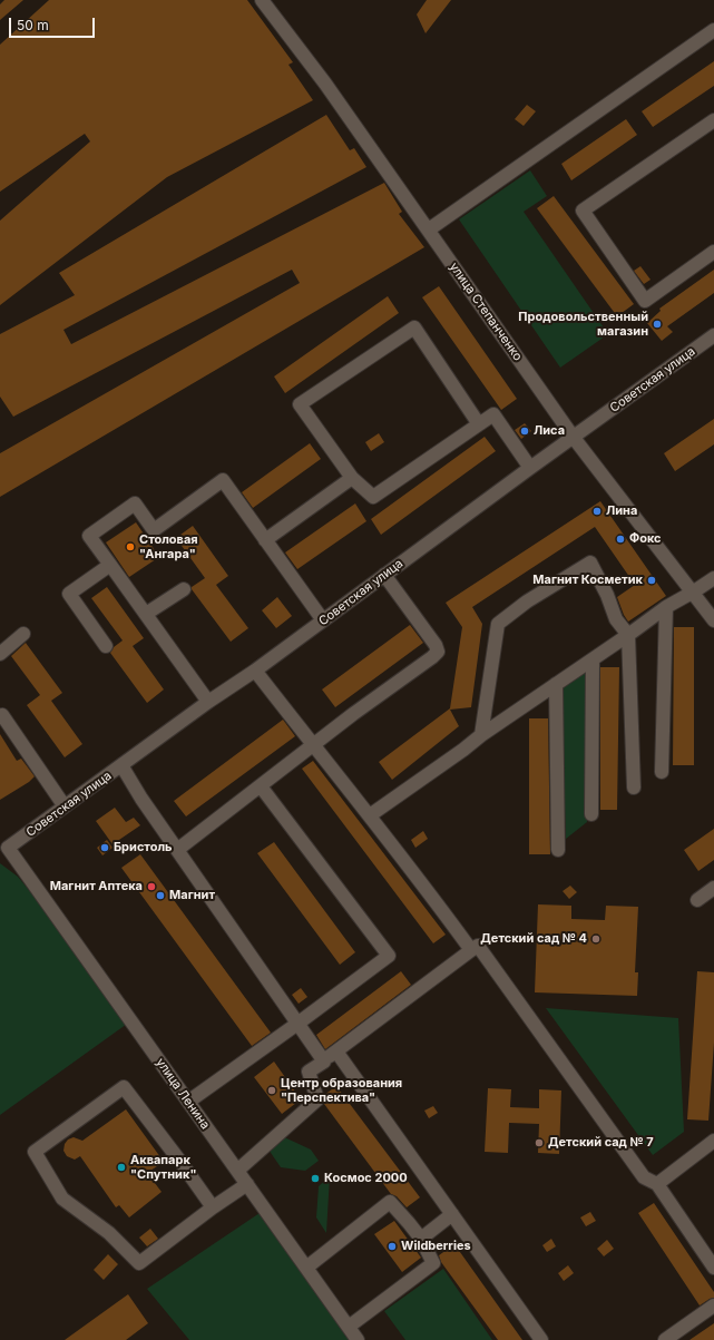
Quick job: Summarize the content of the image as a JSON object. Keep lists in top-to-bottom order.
{
  "streets": {
    "street": ["улица Степанченко", "Советская улица", "улица Ленина"]
  },
  "crossings": [
    ["улица Степанченко", "Советская улица"],
    ["Советская улица", "улица Ленина"]
  ],
  "places": [
    "Продовольственный магазин",
    "Лиса",
    "Лина",
    "Фокс",
    "Столовая \"Ангара\"",
    "Магнит Косметик",
    "Бристоль",
    "Магнит Аптека",
    "Магнит",
    "Детский сад № 4",
    "Центр образования \"Перспектива\"",
    "Детский сад № 7",
    "Аквапарк \"Спутник\"",
    "Космос 2000",
    "Wildberries"
  ],
  "scale_bar": "50 m"
}
